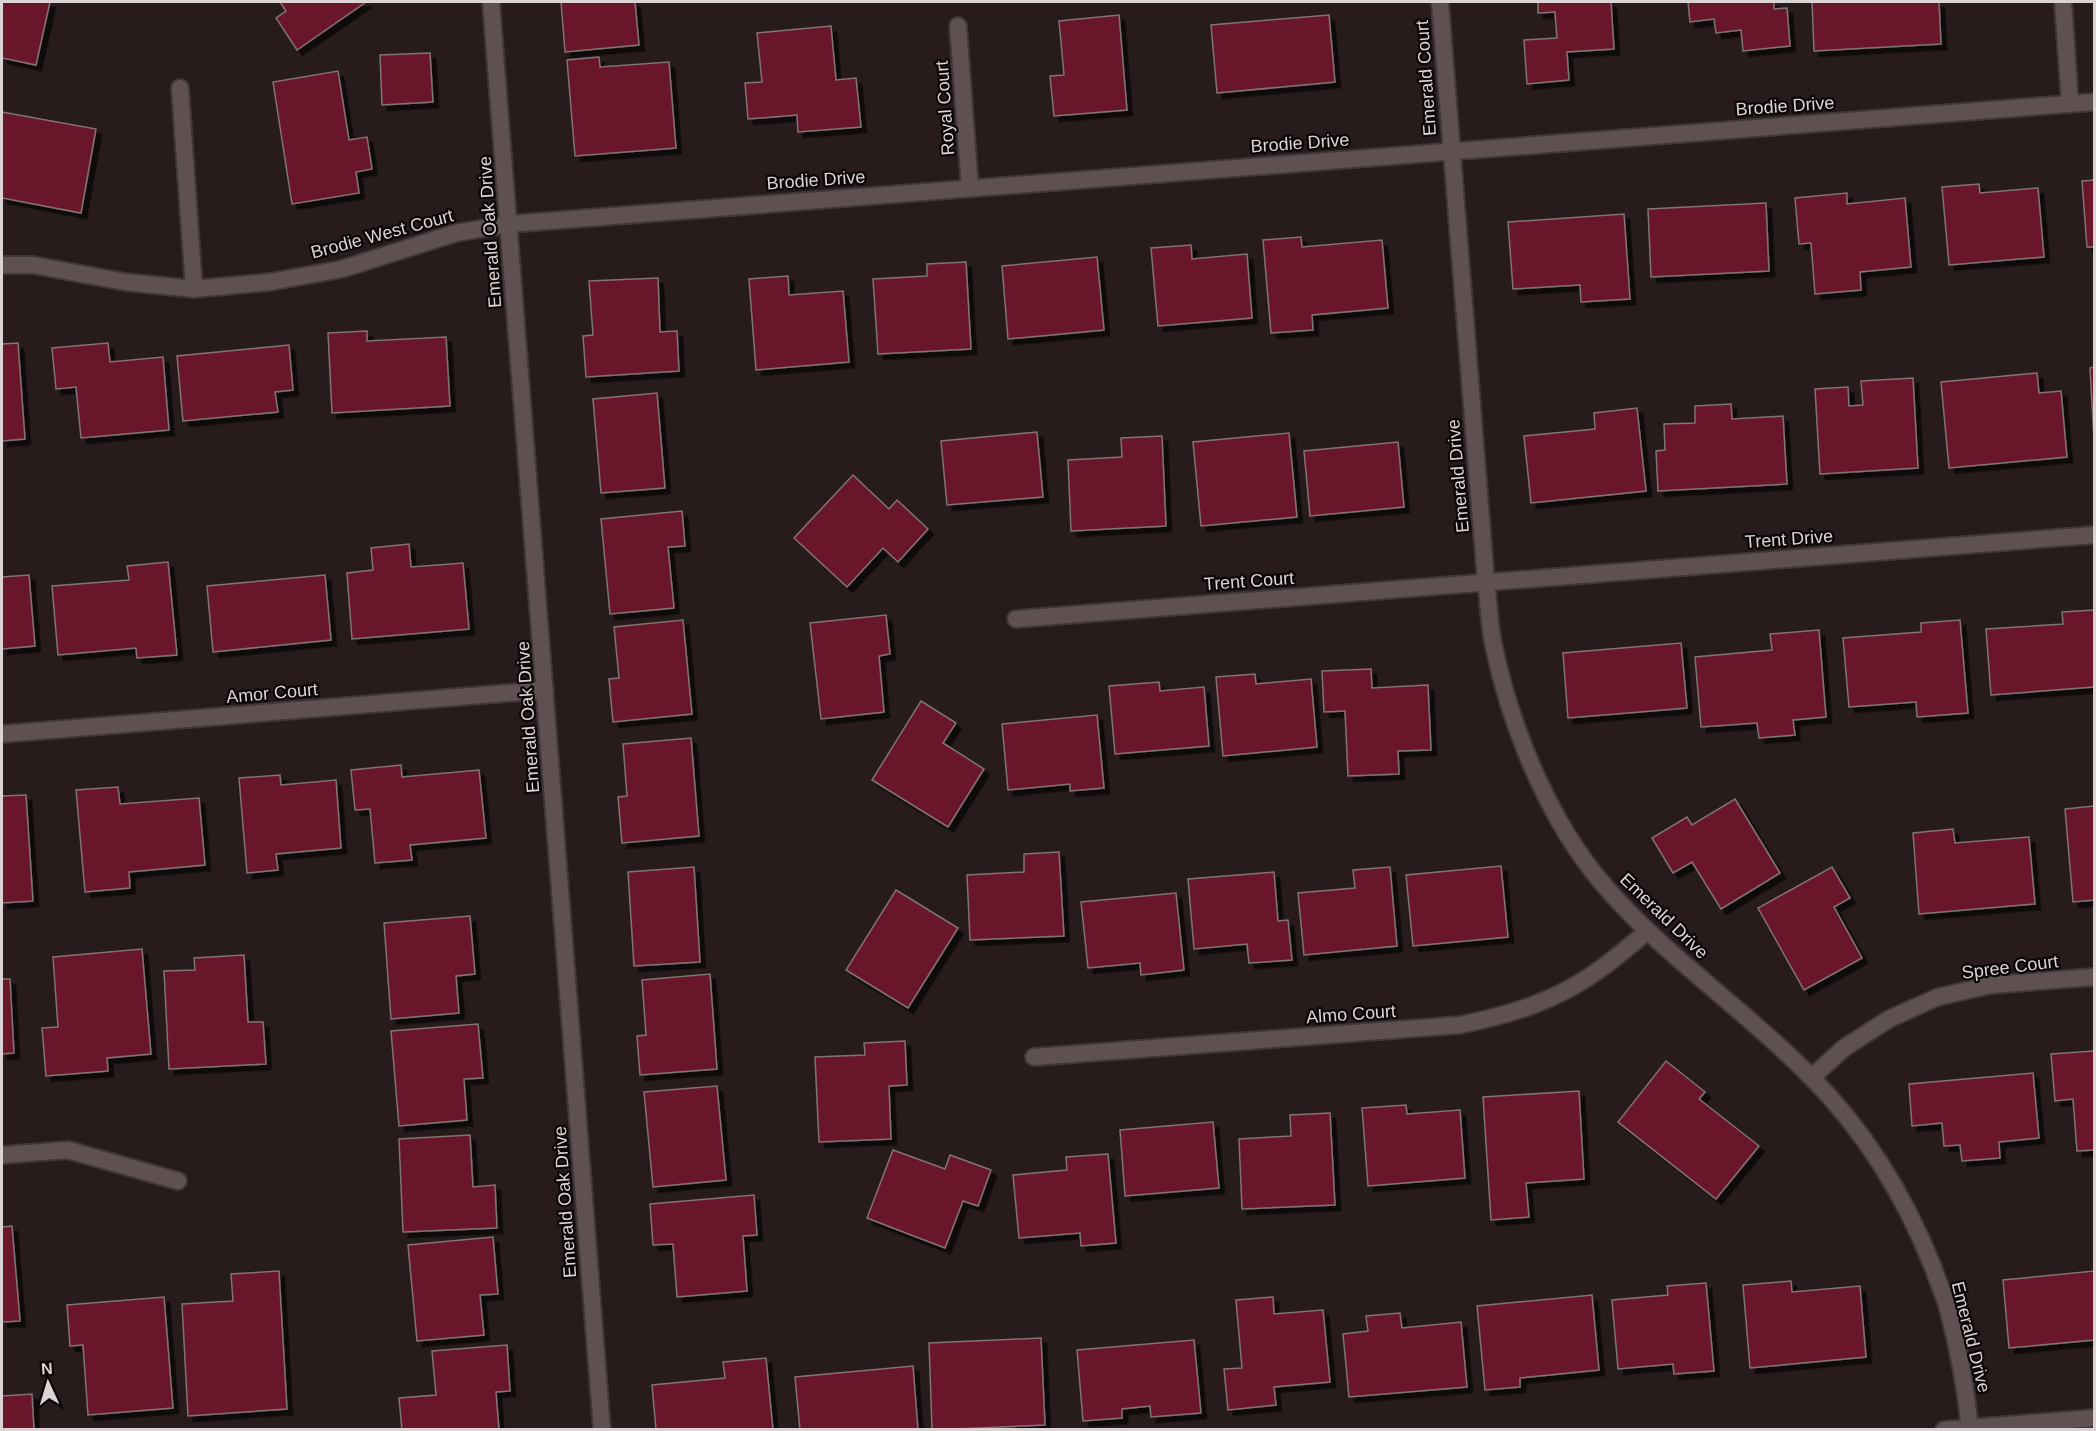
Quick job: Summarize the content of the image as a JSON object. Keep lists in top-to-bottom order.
{
  "streets": {
    "street": [
      "Emerald Court",
      "Brodie Drive",
      "Royal Court",
      "Emerald Oak Drive",
      "Brodie West Court",
      "Emerald Drive",
      "Trent Drive",
      "Trent Court",
      "Amor Court",
      "Spree Court",
      "Almo Court"
    ]
  },
  "crossings": [
    ["Emerald Court", "Brodie Drive"],
    ["Emerald Court", "Emerald Drive"],
    ["Brodie Drive", "Royal Court"],
    ["Brodie Drive", "Emerald Oak Drive"],
    ["Brodie Drive", "Brodie West Court"],
    ["Brodie Drive", "Emerald Drive"],
    ["Emerald Oak Drive", "Brodie West Court"],
    ["Emerald Oak Drive", "Amor Court"],
    ["Emerald Drive", "Trent Drive"],
    ["Emerald Drive", "Trent Court"],
    ["Emerald Drive", "Spree Court"],
    ["Emerald Drive", "Almo Court"],
    ["Trent Drive", "Trent Court"]
  ],
  "north": "top"
}
